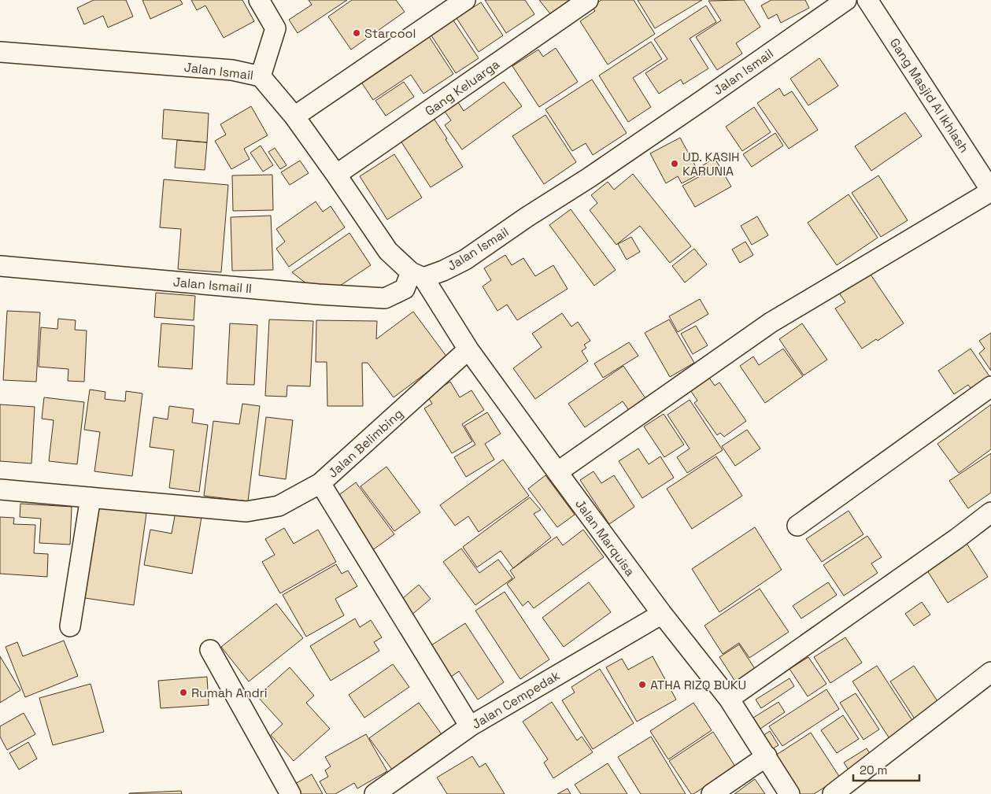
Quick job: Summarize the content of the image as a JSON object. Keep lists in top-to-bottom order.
{
  "streets": {
    "street": [
      "Jalan Ismail",
      "Gang Keluarga",
      "Gang Masjid Al Ikhlash",
      "Jalan Ismail II",
      "Jalan Belimbing",
      "Jalan Marquisa",
      "Jalan Cempedak"
    ]
  },
  "crossings": [
    ["Jalan Ismail", "Gang Keluarga"],
    ["Jalan Ismail", "Jalan Ismail II"],
    ["Jalan Ismail", "Jalan Marquisa"],
    ["Jalan Ismail II", "Jalan Marquisa"],
    ["Jalan Belimbing", "Jalan Marquisa"],
    ["Jalan Marquisa", "Jalan Cempedak"]
  ],
  "places": [
    "Starcool",
    "UD. KASIH KARUNIA",
    "ATHA RIZQ BUKU",
    "Rumah Andri"
  ],
  "scale_bar": "20 m"
}
